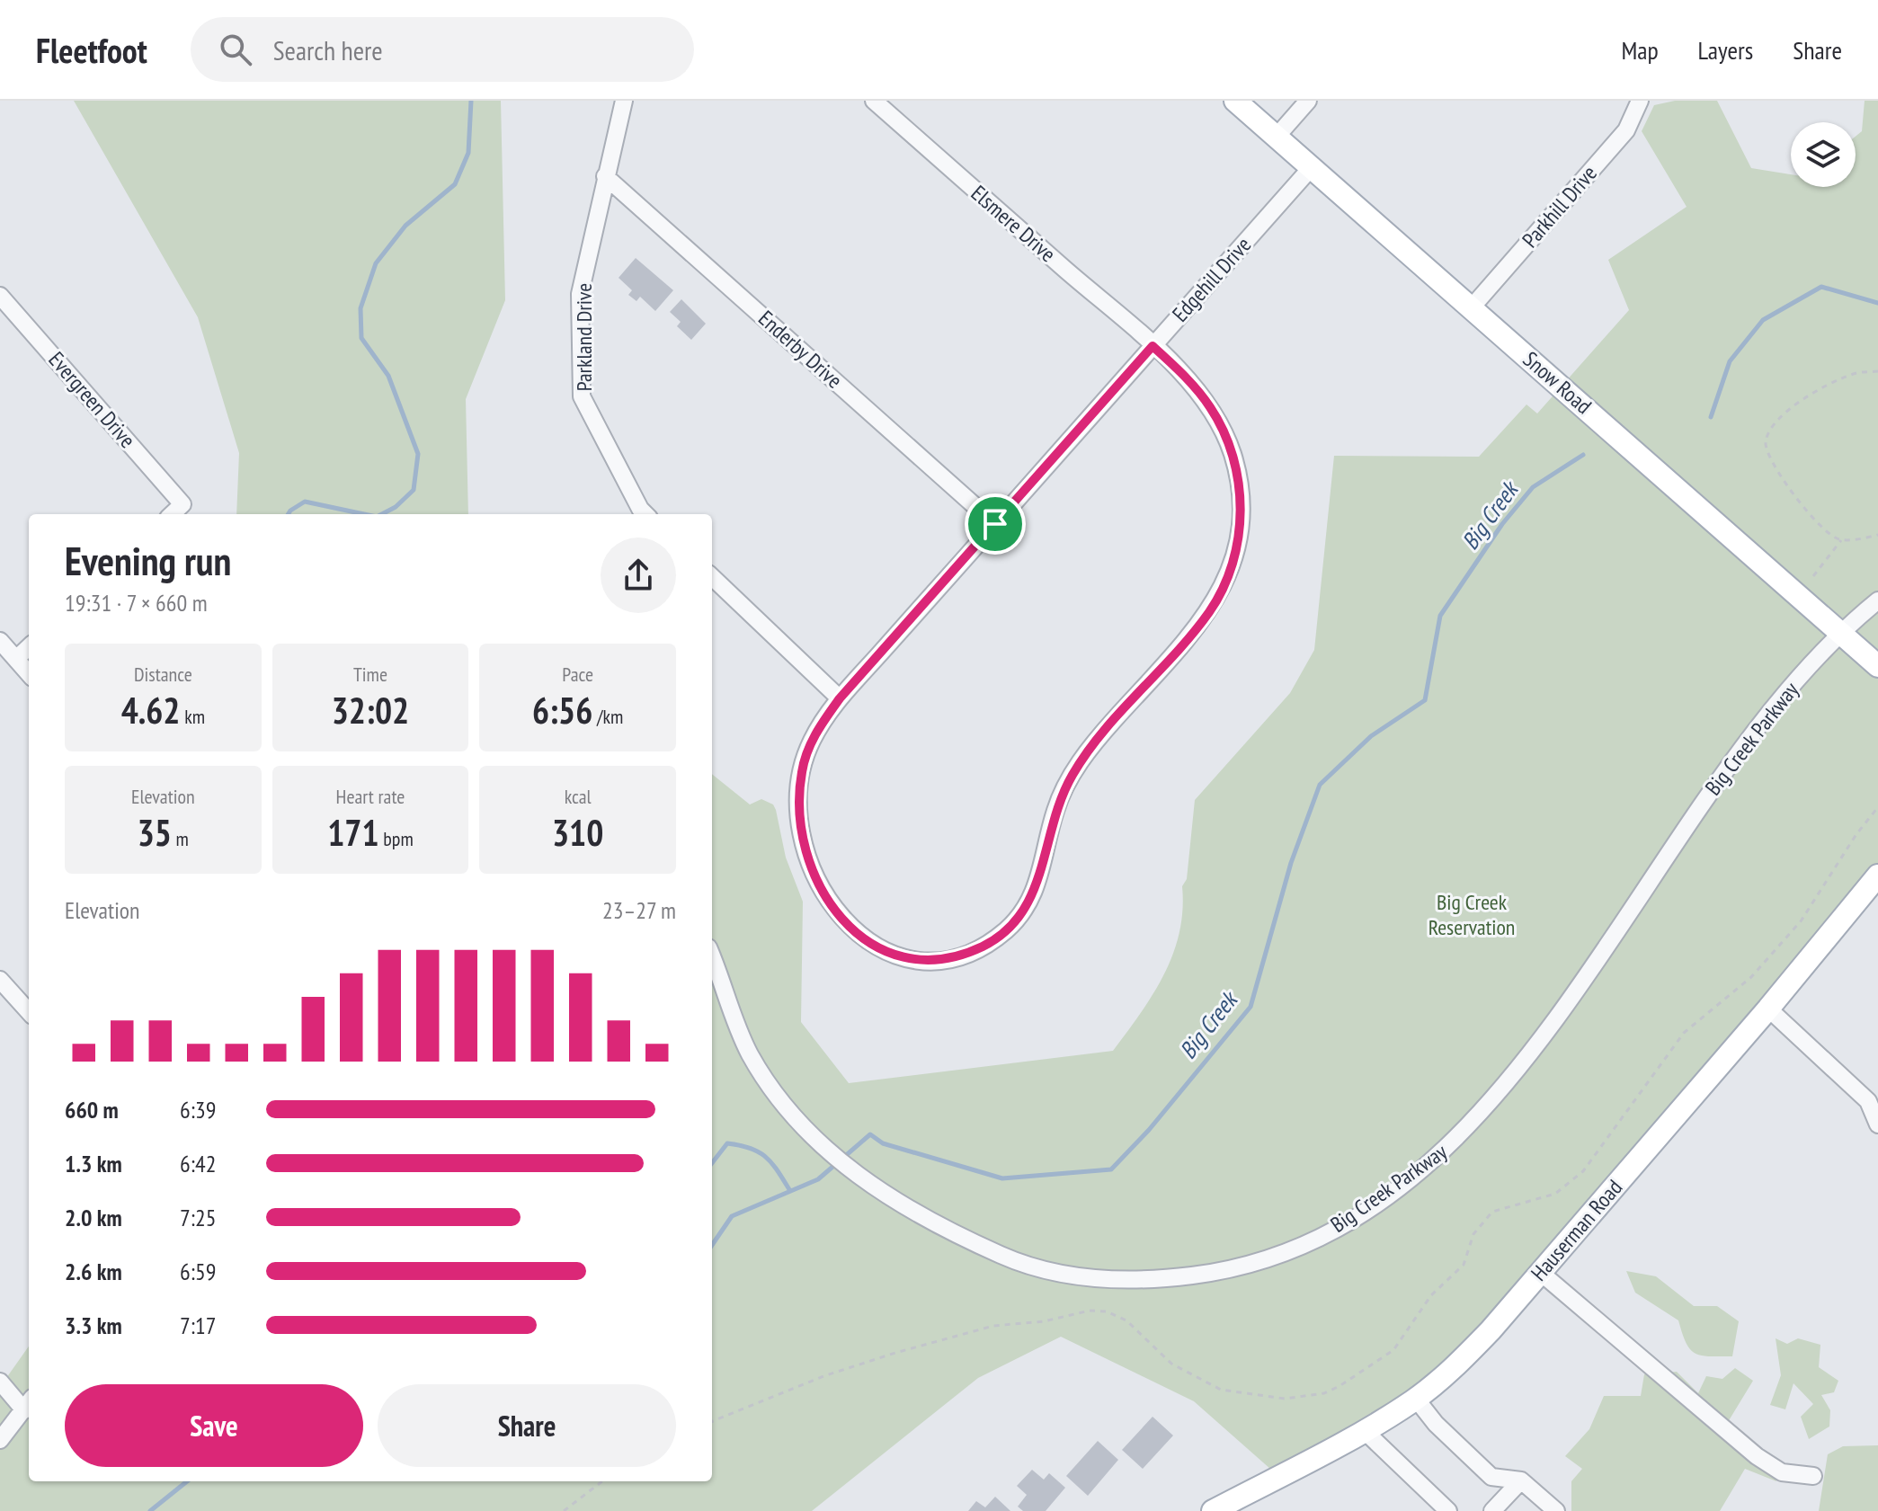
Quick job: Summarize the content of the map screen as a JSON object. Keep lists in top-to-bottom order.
{
  "streets": {
    "main road": ["Snow Road", "Hauserman Road"],
    "street": [
      "Parkhill Drive",
      "Elsmere Drive",
      "Edgehill Drive",
      "Parkland Drive",
      "Enderby Drive",
      "Evergreen Drive",
      "Big Creek Parkway"
    ]
  },
  "crossings": [
    ["Parkhill Drive", "Snow Road"],
    ["Elsmere Drive", "Edgehill Drive"],
    ["Edgehill Drive", "Enderby Drive"],
    ["Edgehill Drive", "Snow Road"],
    ["Parkland Drive", "Enderby Drive"],
    ["Snow Road", "Big Creek Parkway"]
  ],
  "water": ["Big Creek"],
  "parks": ["Big Creek Reservation"],
  "page": {
    "header": "Fleetfoot",
    "search": "Search here",
    "nav": ["Map", "Layers", "Share"],
    "heading": ["Evening run", "19:31 · 7 × 660 m"],
    "stats": [
      ["Distance", "4.62 km"],
      ["Time", "32:02"],
      ["Pace", "6:56 /km"],
      ["Elevation", "35 m"],
      ["Heart rate", "171 bpm"],
      ["kcal", "310"]
    ],
    "chart": ["Elevation", "23–27 m"],
    "list": [
      {
        "name": "660 m",
        "note": "6:39"
      },
      {
        "name": "1.3 km",
        "note": "6:42"
      },
      {
        "name": "2.0 km",
        "note": "7:25"
      },
      {
        "name": "2.6 km",
        "note": "6:59"
      },
      {
        "name": "3.3 km",
        "note": "7:17"
      }
    ],
    "buttons": ["Save", "Share"]
  }
}
